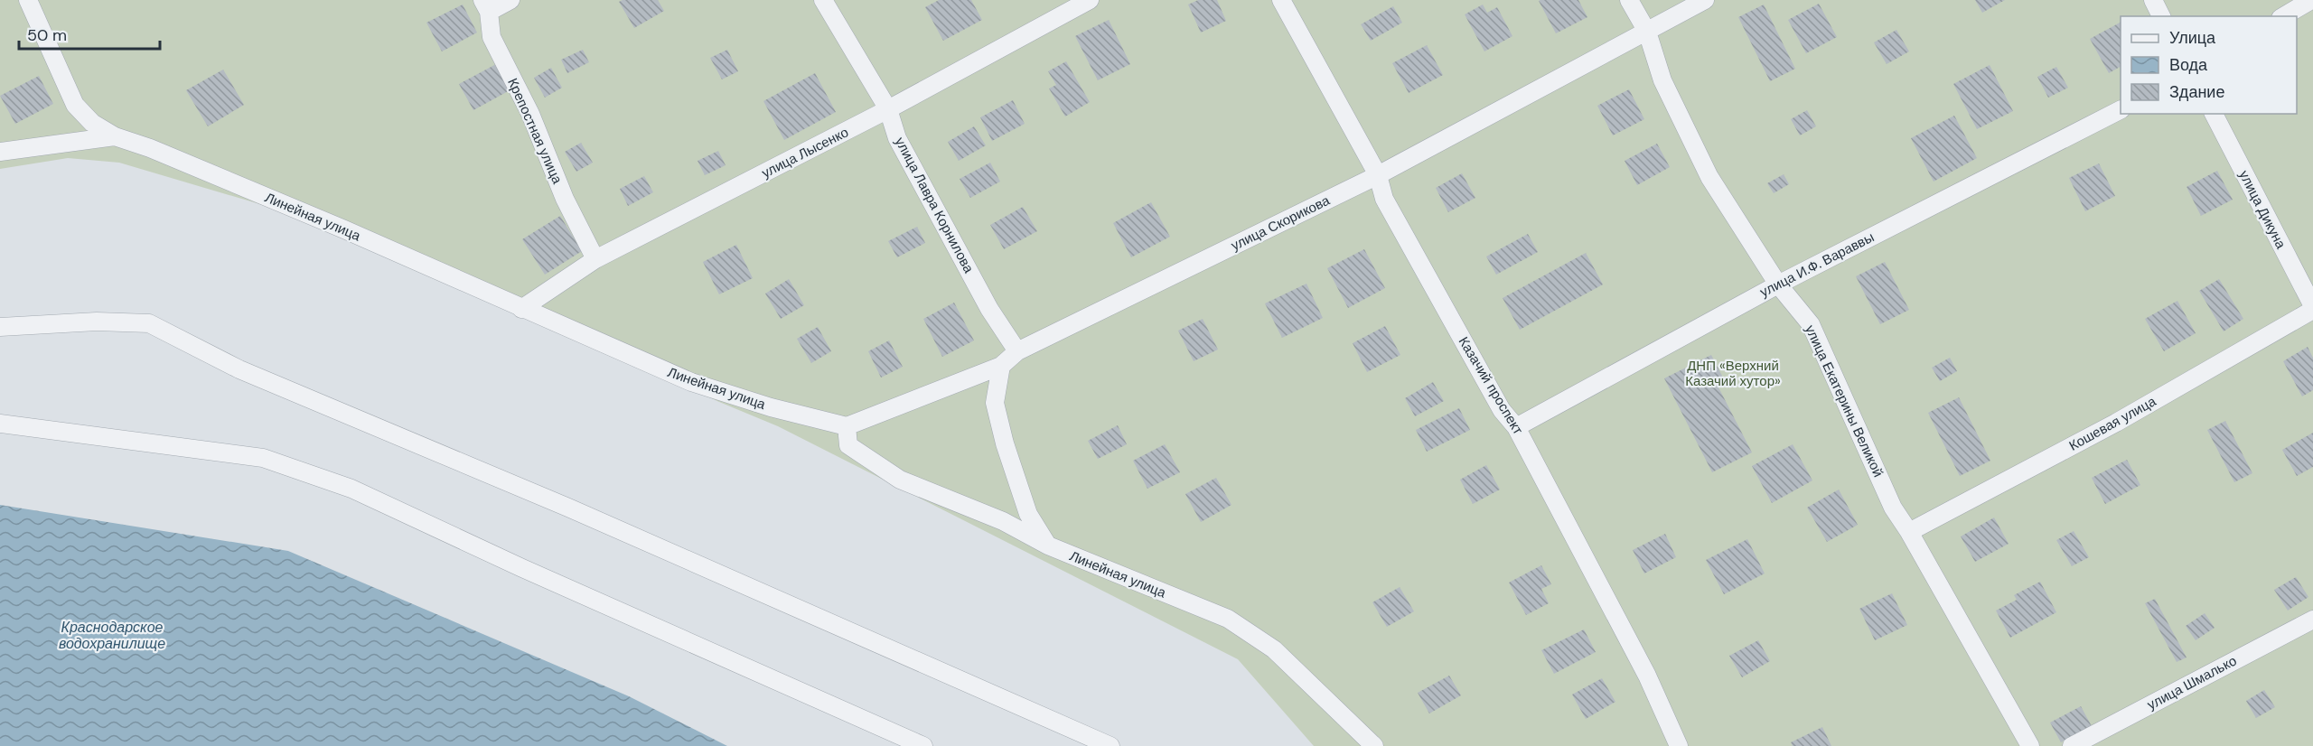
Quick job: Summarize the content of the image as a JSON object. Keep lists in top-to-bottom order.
{
  "streets": {
    "street": [
      "Крепостная улица",
      "улица Лысенко",
      "улица Лавра Корнилова",
      "улица Дикуна",
      "Линейная улица",
      "улица Скорикова",
      "улица И.Ф. Вараввы",
      "Казачий проспект",
      "улица Екатерины Великой",
      "Кошевая улица",
      "улица Шмалько"
    ]
  },
  "crossings": [
    ["Крепостная улица", "улица Лысенко"],
    ["улица Лысенко", "улица Лавра Корнилова"],
    ["улица Лысенко", "Линейная улица"],
    ["улица Лавра Корнилова", "улица Скорикова"],
    ["улица Дикуна", "Кошевая улица"],
    ["Линейная улица", "улица Скорикова"],
    ["улица Скорикова", "Казачий проспект"],
    ["улица Скорикова", "улица Екатерины Великой"],
    ["улица И.Ф. Вараввы", "Казачий проспект"],
    ["улица И.Ф. Вараввы", "улица Екатерины Великой"],
    ["улица Екатерины Великой", "Кошевая улица"]
  ],
  "water": ["Краснодарское водохранилище"],
  "parks": ["ДНП «Верхний Казачий хутор»"],
  "legend": ["Улица", "Вода", "Здание"],
  "scale_bar": "50 m"
}
